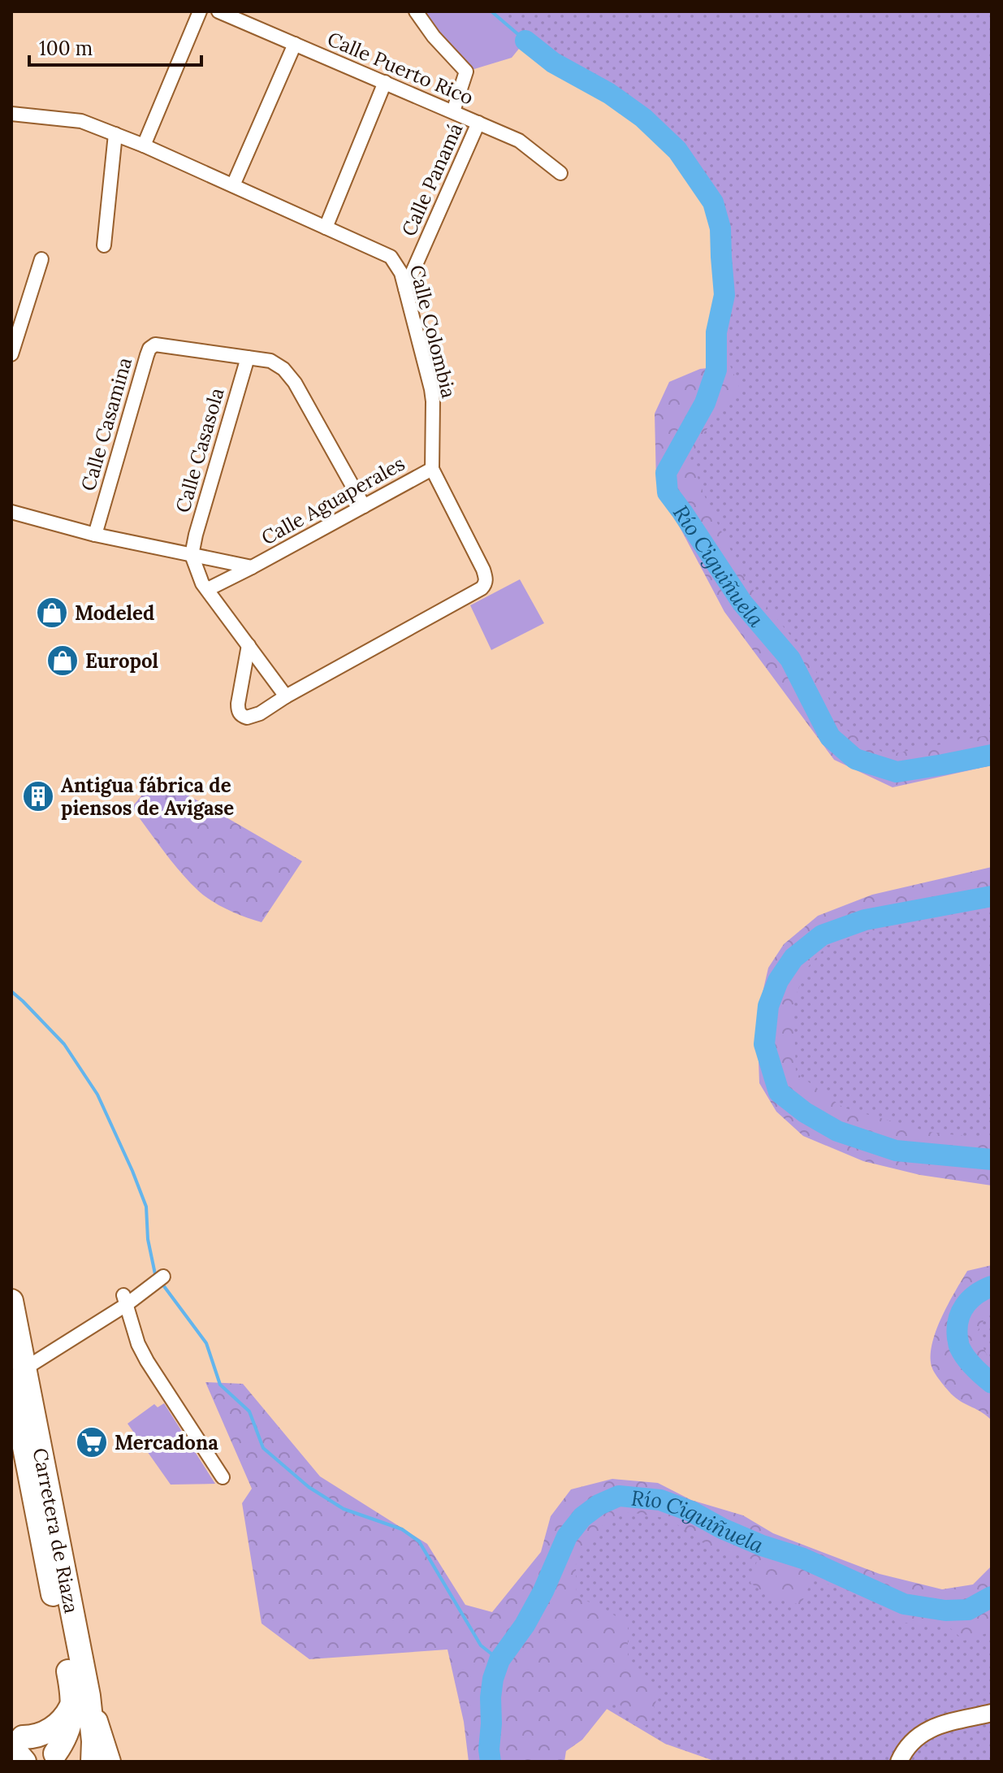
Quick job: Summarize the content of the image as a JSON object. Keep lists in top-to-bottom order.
{
  "streets": {
    "highway": ["Carretera de Riaza"],
    "street": [
      "Calle Puerto Rico",
      "Calle Panamá",
      "Calle Colombia",
      "Calle Casamina",
      "Calle Casasola",
      "Calle Aguaperales"
    ]
  },
  "crossings": [
    ["Calle Puerto Rico", "Calle Panamá"],
    ["Calle Panamá", "Calle Colombia"],
    ["Calle Colombia", "Calle Aguaperales"],
    ["Calle Casamina", "Calle Casasola"],
    ["Calle Casamina", "Calle Aguaperales"],
    ["Calle Casasola", "Calle Aguaperales"]
  ],
  "water": ["Río Ciguiñuela"],
  "places": {
    "shop": ["Modeled", "Europol"],
    "building": ["Antigua fábrica de piensos de Avigase"],
    "supermarket": ["Mercadona"]
  },
  "scale_bar": "100 m"
}
